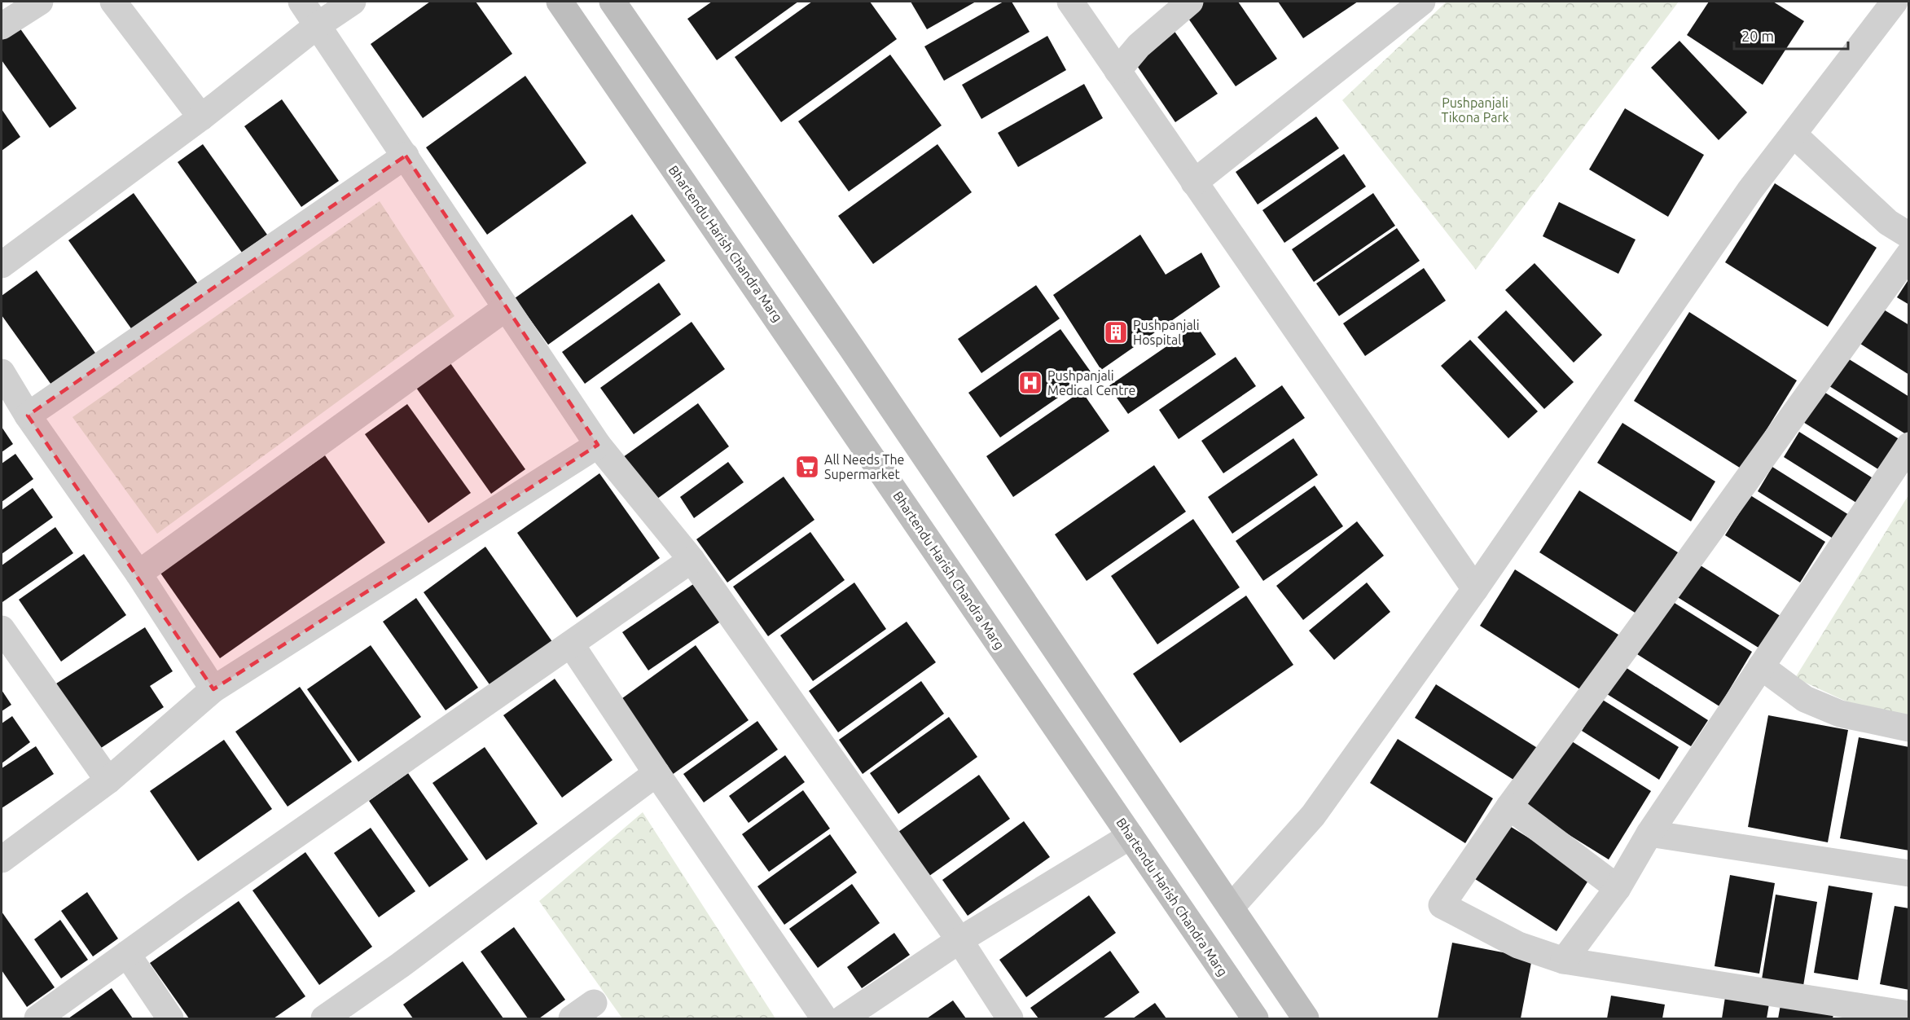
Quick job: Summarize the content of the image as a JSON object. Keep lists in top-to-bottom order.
{
  "streets": {
    "main road": ["Bhartendu Harish Chandra Marg"]
  },
  "parks": ["Pushpanjali Tikona Park"],
  "places": {
    "building": ["Pushpanjali Hospital"],
    "hospital": ["Pushpanjali Medical Centre"],
    "supermarket": ["All Needs The Supermarket"]
  },
  "scale_bar": "20 m"
}
